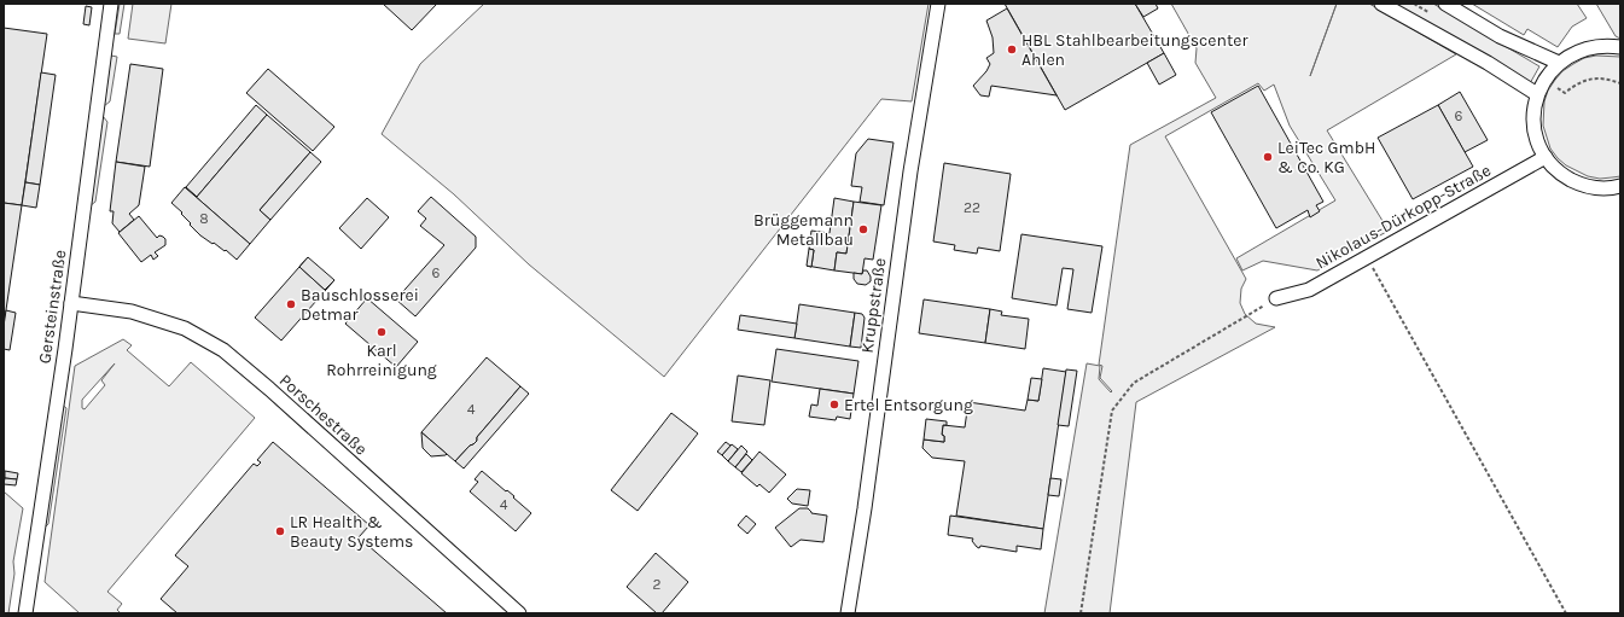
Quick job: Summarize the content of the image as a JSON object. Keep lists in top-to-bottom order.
{
  "streets": {
    "street": [
      "Nikolaus-Dürkopp-Straße",
      "Kruppstraße",
      "Gersteinstraße",
      "Porschestraße"
    ]
  },
  "crossings": [
    ["Gersteinstraße", "Porschestraße"]
  ],
  "places": [
    "HBL Stahlbearbeitungscenter Ahlen",
    "LeiTec GmbH & Co. KG",
    "Brüggemann Metallbau",
    "Bauschlosserei Detmar",
    "Karl Rohrreinigung",
    "Ertel Entsorgung",
    "LR Health & Beauty Systems"
  ],
  "house_numbers": [
    "6",
    "22",
    "8",
    "6",
    "4",
    "4",
    "2"
  ]
}
